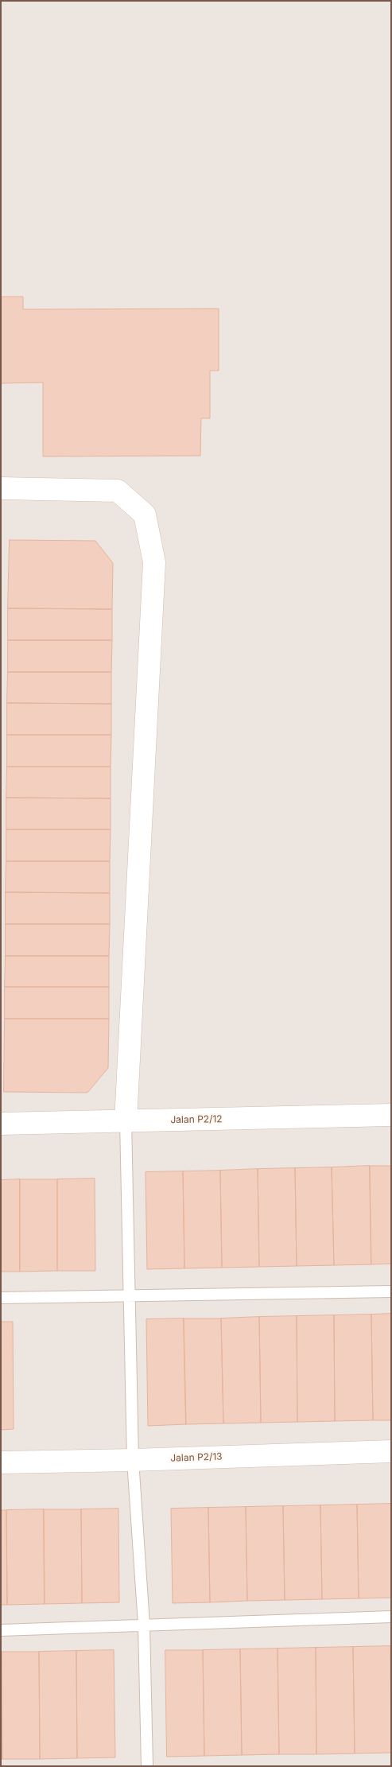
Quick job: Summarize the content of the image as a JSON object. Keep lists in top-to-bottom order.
{
  "streets": {
    "street": ["Jalan P2/12", "Jalan P2/13"]
  }
}
